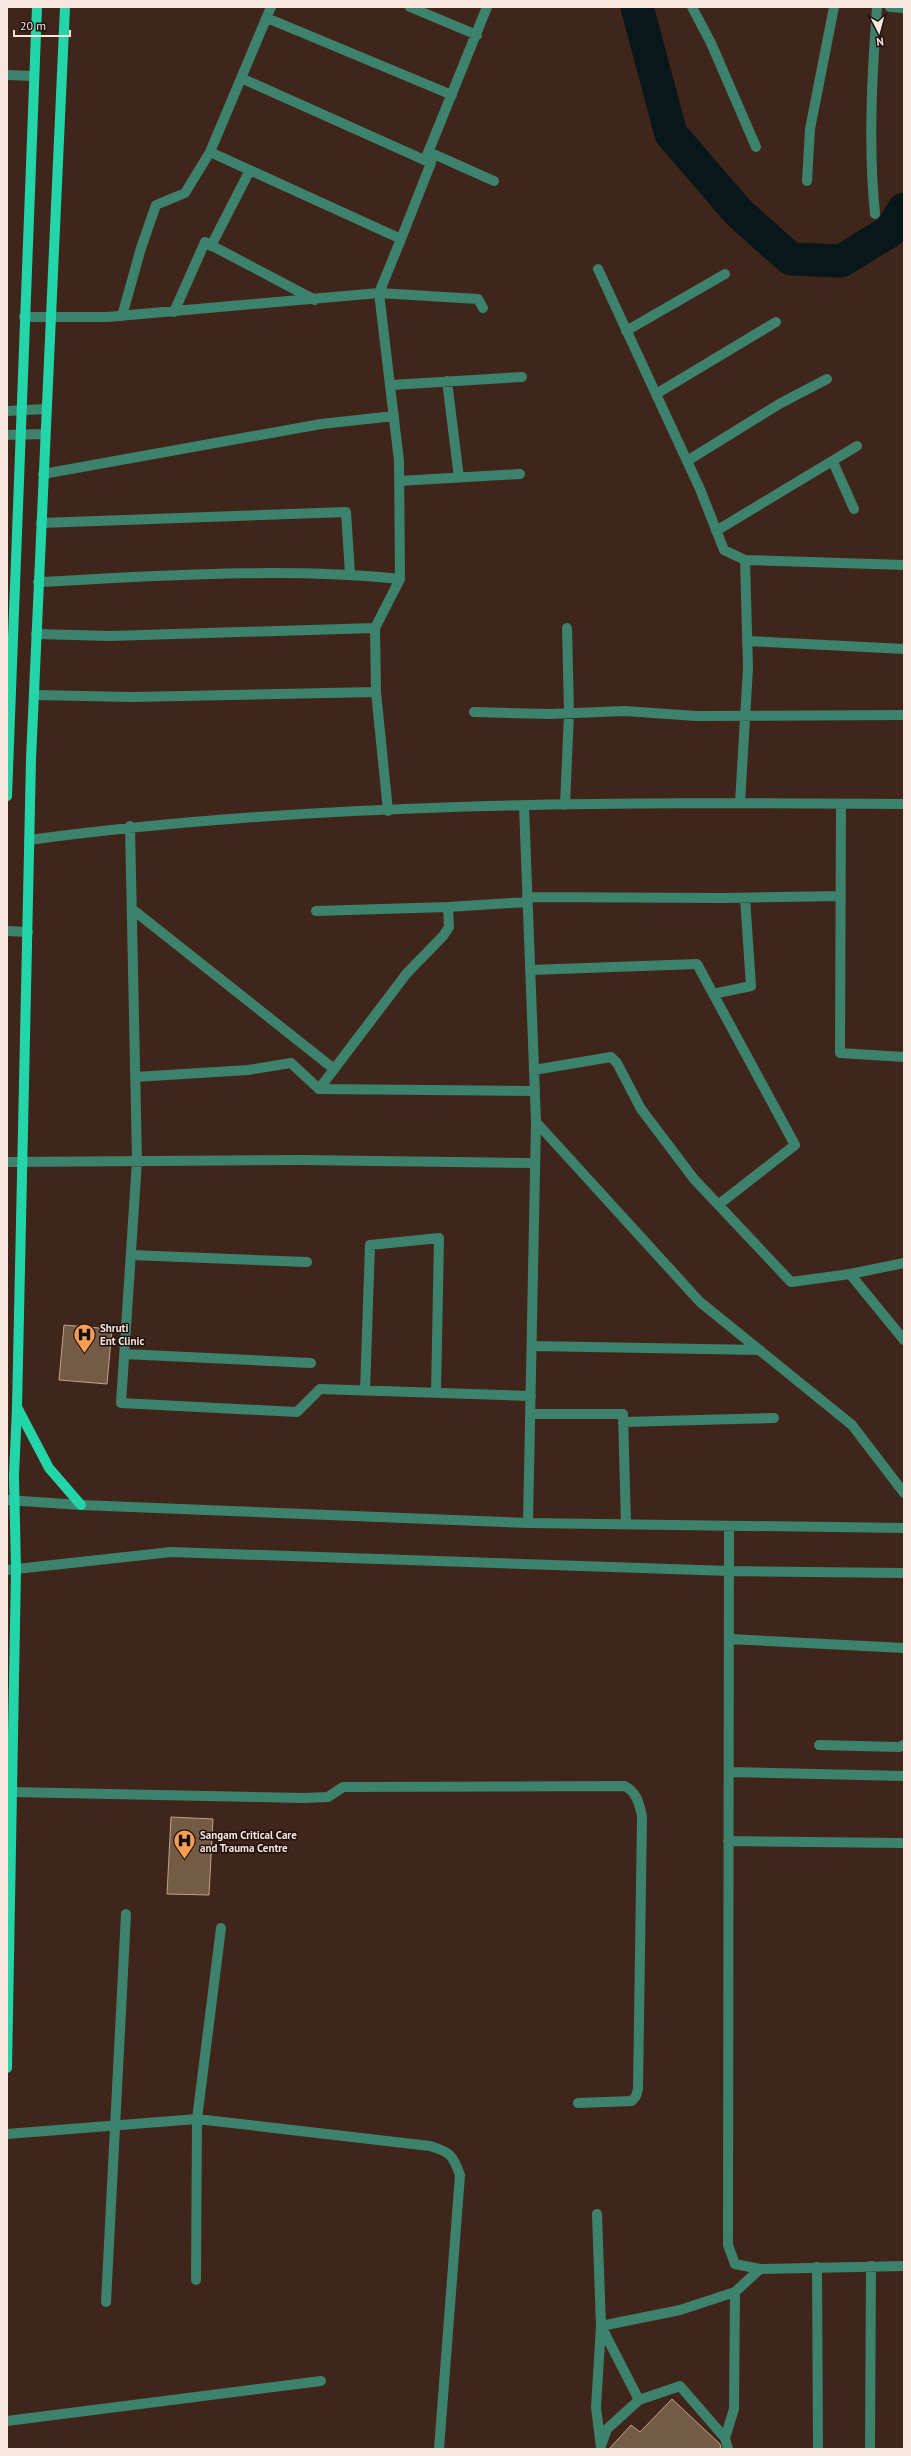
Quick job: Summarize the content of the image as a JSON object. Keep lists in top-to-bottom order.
{
  "places": {
    "hospital": ["Shruti Ent Clinic", "Sangam Critical Care and Trauma Centre"]
  },
  "scale_bar": "20 m",
  "north": "bottom"
}
